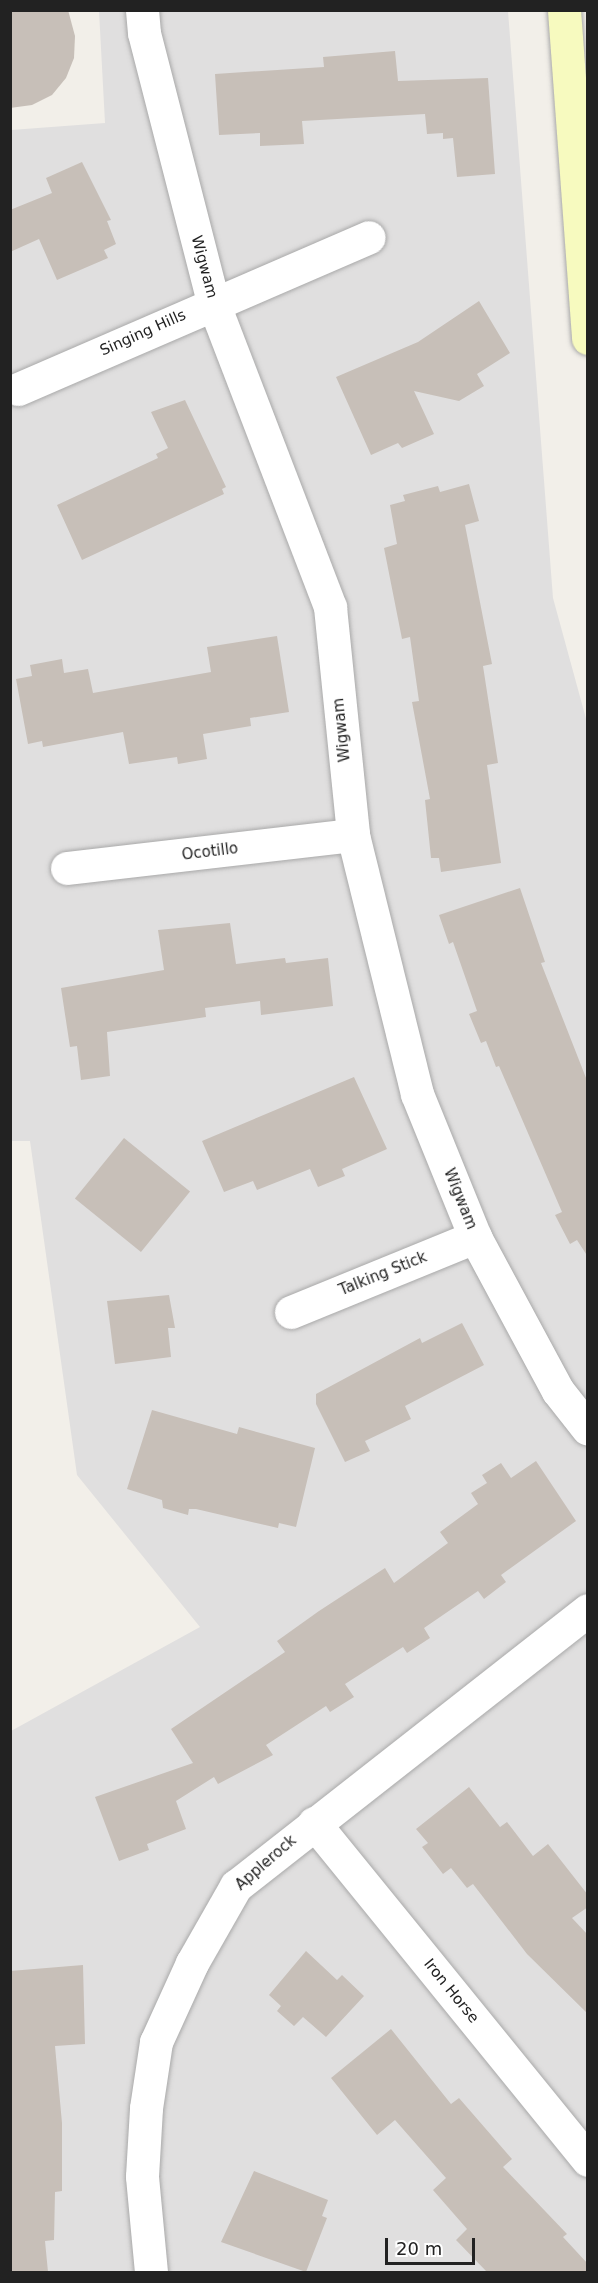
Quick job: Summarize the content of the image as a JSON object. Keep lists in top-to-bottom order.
{
  "streets": {
    "street": [
      "Wigwam",
      "Singing Hills",
      "Ocotillo",
      "Talking Stick",
      "Applerock",
      "Iron Horse"
    ]
  },
  "crossings": [
    ["Wigwam", "Singing Hills"],
    ["Wigwam", "Ocotillo"],
    ["Wigwam", "Talking Stick"],
    ["Applerock", "Iron Horse"]
  ],
  "scale_bar": "20 m"
}
